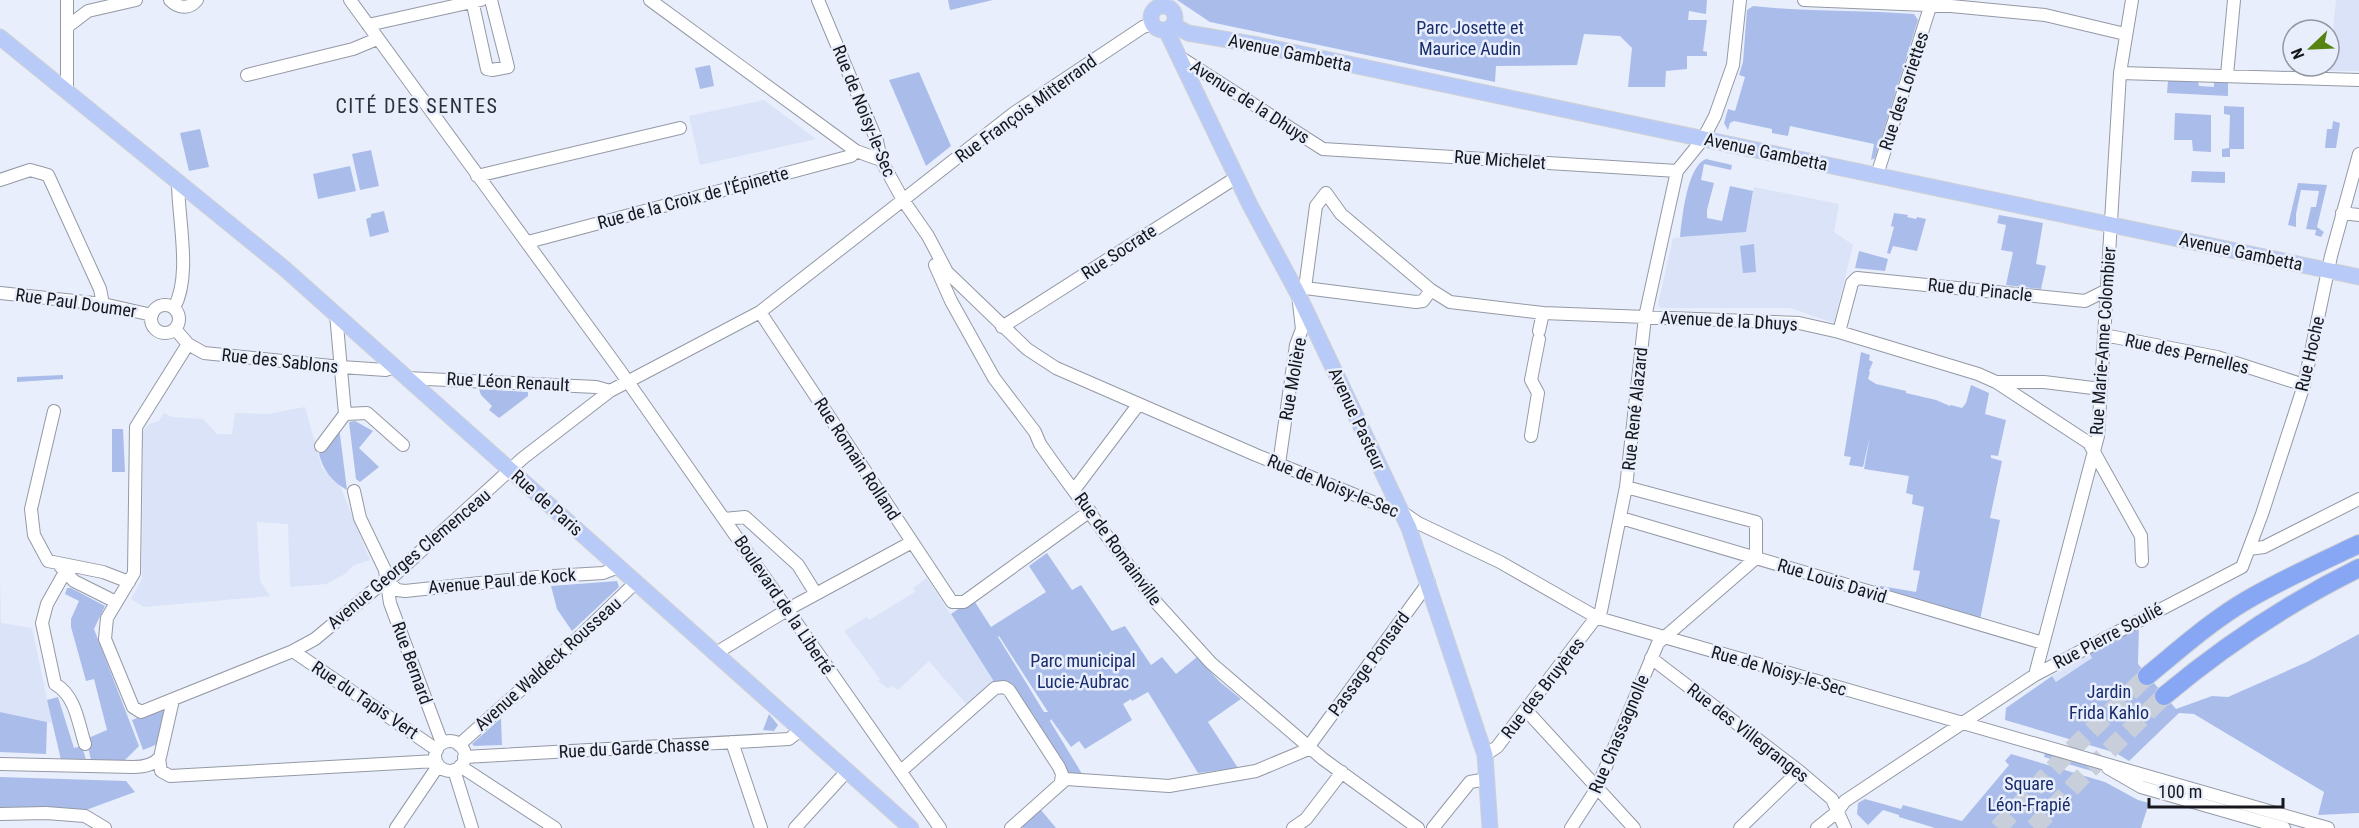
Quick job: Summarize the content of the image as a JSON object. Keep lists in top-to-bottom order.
{
  "streets": {
    "main road": ["Avenue Gambetta", "Avenue Pasteur", "Rue de Paris"],
    "street": [
      "Rue des Loriettes",
      "Avenue de la Dhuys",
      "Rue François Mitterrand",
      "Rue de Noisy-le-Sec",
      "Rue Michelet",
      "Rue de la Croix de l'Épinette",
      "Rue Socrate",
      "Rue du Pinacle",
      "Rue Paul Doumer",
      "Rue Marie-Anne Colombier",
      "Rue des Pernelles",
      "Rue Hoche",
      "Rue des Sablons",
      "Rue Molière",
      "Rue Léon Renault",
      "Rue René Alazard",
      "Rue Romain Rolland",
      "Rue de Romainville",
      "Avenue Georges Clemenceau",
      "Avenue Paul de Kock",
      "Rue Louis David",
      "Boulevard de la Liberté",
      "Rue Pierre Soulié",
      "Rue Bernard",
      "Avenue Waldeck Rousseau",
      "Passage Ponsard",
      "Rue des Bruyères",
      "Rue du Tapis Vert",
      "Rue des Villegranges",
      "Rue Chassagnolle",
      "Rue du Garde Chasse"
    ]
  },
  "crossings": [
    ["Avenue Gambetta", "Rue des Loriettes"],
    ["Avenue Gambetta", "Rue François Mitterrand"],
    ["Avenue Gambetta", "Rue Marie-Anne Colombier"],
    ["Avenue Gambetta", "Rue Hoche"],
    ["Avenue Gambetta", "Rue René Alazard"],
    ["Avenue Gambetta", "Avenue Pasteur"],
    ["Avenue de la Dhuys", "Rue Michelet"],
    ["Avenue de la Dhuys", "Rue du Pinacle"],
    ["Avenue de la Dhuys", "Rue Marie-Anne Colombier"],
    ["Avenue de la Dhuys", "Rue Molière"],
    ["Avenue de la Dhuys", "Rue René Alazard"],
    ["Avenue de la Dhuys", "Avenue Pasteur"],
    ["Rue François Mitterrand", "Rue de Noisy-le-Sec"],
    ["Rue François Mitterrand", "Avenue Pasteur"],
    ["Rue François Mitterrand", "Rue Romain Rolland"],
    ["Rue François Mitterrand", "Avenue Georges Clemenceau"],
    ["Rue de Noisy-le-Sec", "Rue Socrate"],
    ["Rue de Noisy-le-Sec", "Rue Molière"],
    ["Rue de Noisy-le-Sec", "Rue René Alazard"],
    ["Rue de Noisy-le-Sec", "Avenue Pasteur"],
    ["Rue de Noisy-le-Sec", "Rue de Romainville"],
    ["Rue de Noisy-le-Sec", "Rue Pierre Soulié"],
    ["Rue de Noisy-le-Sec", "Rue des Bruyères"],
    ["Rue de Noisy-le-Sec", "Rue Chassagnolle"],
    ["Rue Michelet", "Rue René Alazard"],
    ["Rue de la Croix de l'Épinette", "Boulevard de la Liberté"],
    ["Rue Socrate", "Avenue Pasteur"],
    ["Rue du Pinacle", "Rue Marie-Anne Colombier"],
    ["Rue Paul Doumer", "Rue des Sablons"],
    ["Rue Marie-Anne Colombier", "Rue des Pernelles"],
    ["Rue Marie-Anne Colombier", "Rue Louis David"],
    ["Rue Marie-Anne Colombier", "Rue Pierre Soulié"],
    ["Rue des Pernelles", "Rue Hoche"],
    ["Rue Hoche", "Rue Pierre Soulié"],
    ["Rue des Sablons", "Rue de Paris"],
    ["Rue Molière", "Avenue Pasteur"],
    ["Rue Léon Renault", "Rue de Paris"],
    ["Rue Léon Renault", "Avenue Georges Clemenceau"],
    ["Rue René Alazard", "Rue Louis David"],
    ["Rue René Alazard", "Rue des Bruyères"],
    ["Avenue Pasteur", "Passage Ponsard"],
    ["Avenue Pasteur", "Rue des Bruyères"],
    ["Rue Romain Rolland", "Rue de Romainville"],
    ["Rue Romain Rolland", "Avenue Georges Clemenceau"],
    ["Rue de Paris", "Avenue Georges Clemenceau"],
    ["Rue de Paris", "Avenue Paul de Kock"],
    ["Rue de Paris", "Avenue Waldeck Rousseau"],
    ["Rue de Paris", "Rue du Garde Chasse"],
    ["Rue de Romainville", "Passage Ponsard"],
    ["Avenue Georges Clemenceau", "Avenue Paul de Kock"],
    ["Avenue Georges Clemenceau", "Boulevard de la Liberté"],
    ["Avenue Georges Clemenceau", "Rue Bernard"],
    ["Avenue Georges Clemenceau", "Rue du Tapis Vert"],
    ["Avenue Paul de Kock", "Rue Bernard"],
    ["Rue Louis David", "Rue Chassagnolle"],
    ["Rue Pierre Soulié", "Rue des Villegranges"],
    ["Rue Bernard", "Rue du Tapis Vert"],
    ["Rue des Villegranges", "Rue Chassagnolle"]
  ],
  "districts": ["CITÉ DES SENTES"],
  "parks": [
    "Parc Josette et Maurice Audin",
    "Parc municipal Lucie-Aubrac",
    "Jardin Frida Kahlo",
    "Square Léon-Frapié"
  ],
  "scale_bar": "100 m",
  "north": "bottom left"
}
